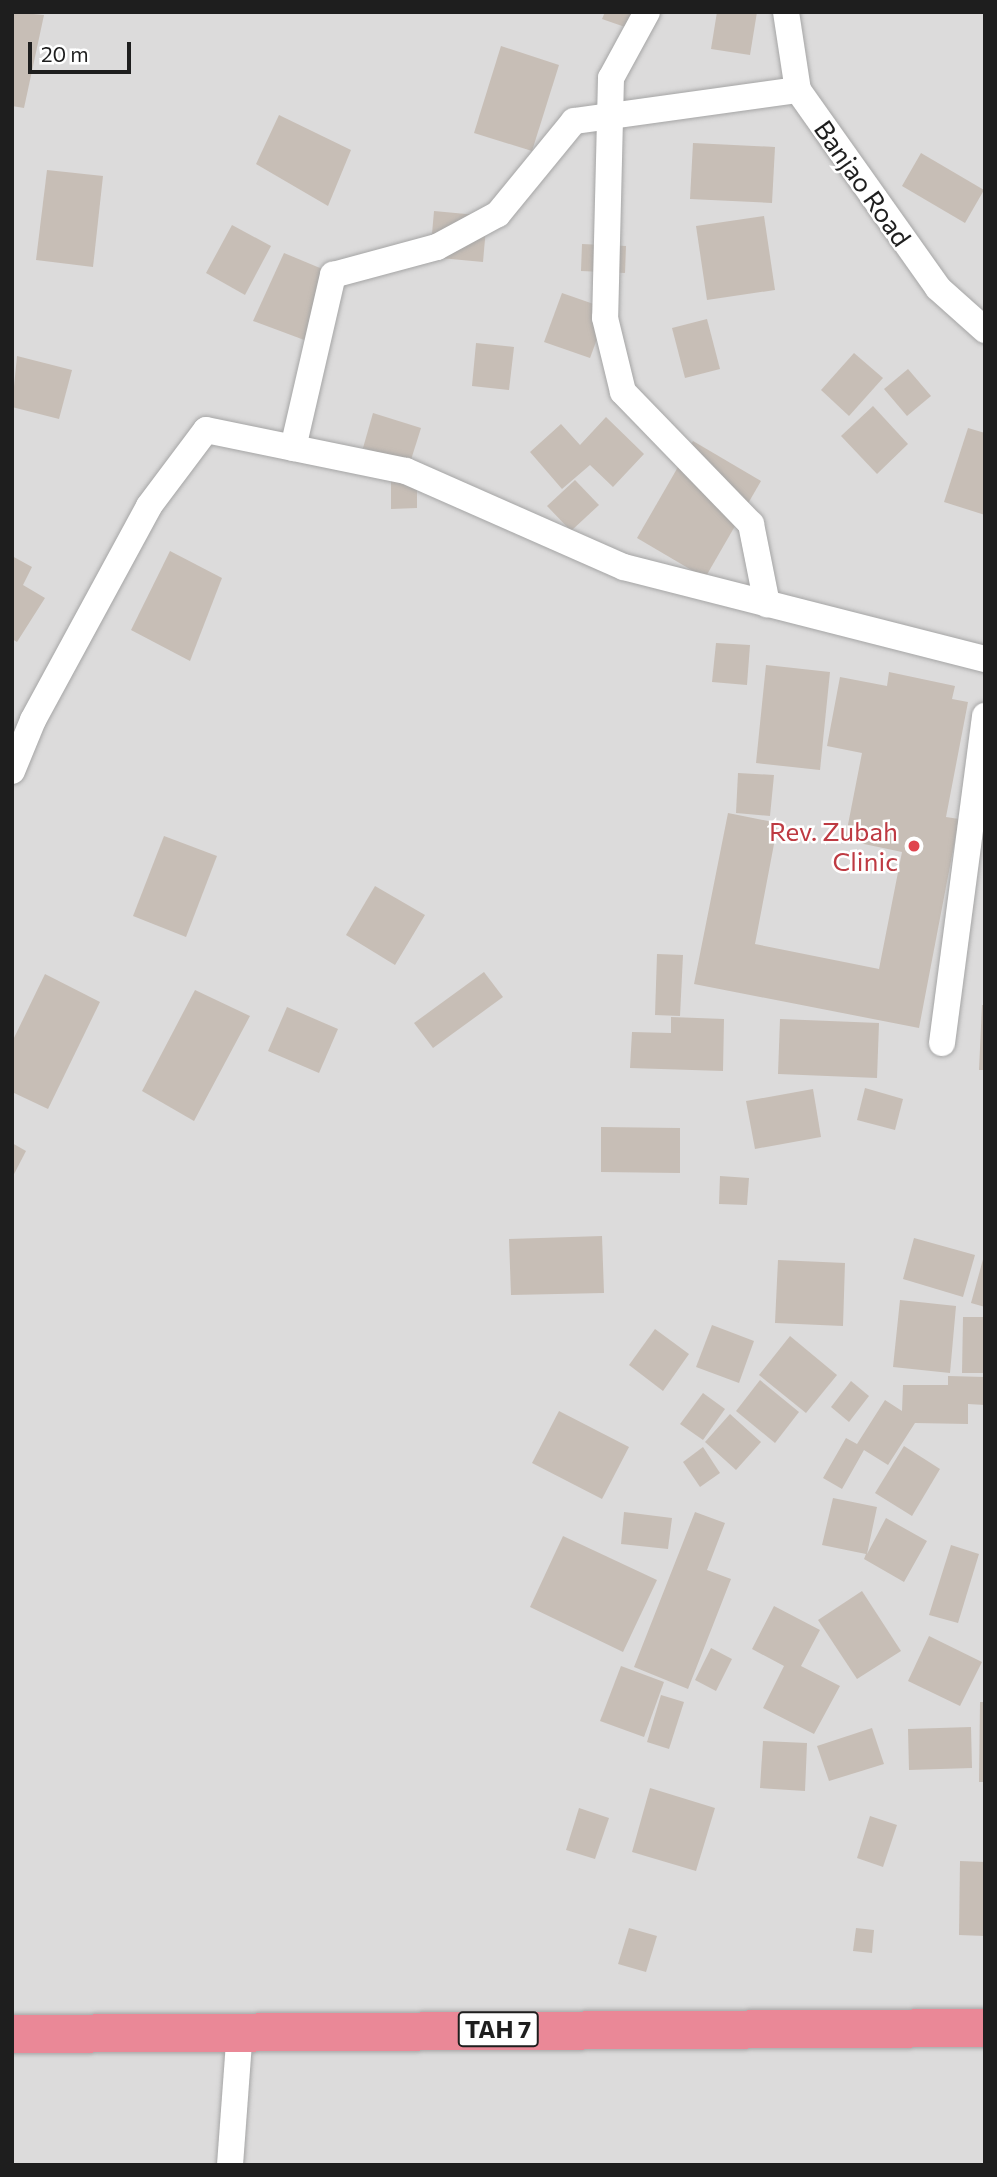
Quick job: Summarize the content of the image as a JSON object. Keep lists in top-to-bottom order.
{
  "streets": {
    "highway": ["TAH 7"],
    "street": ["Banjao Road"]
  },
  "places": ["Rev. Zubah Clinic"],
  "scale_bar": "20 m"
}
